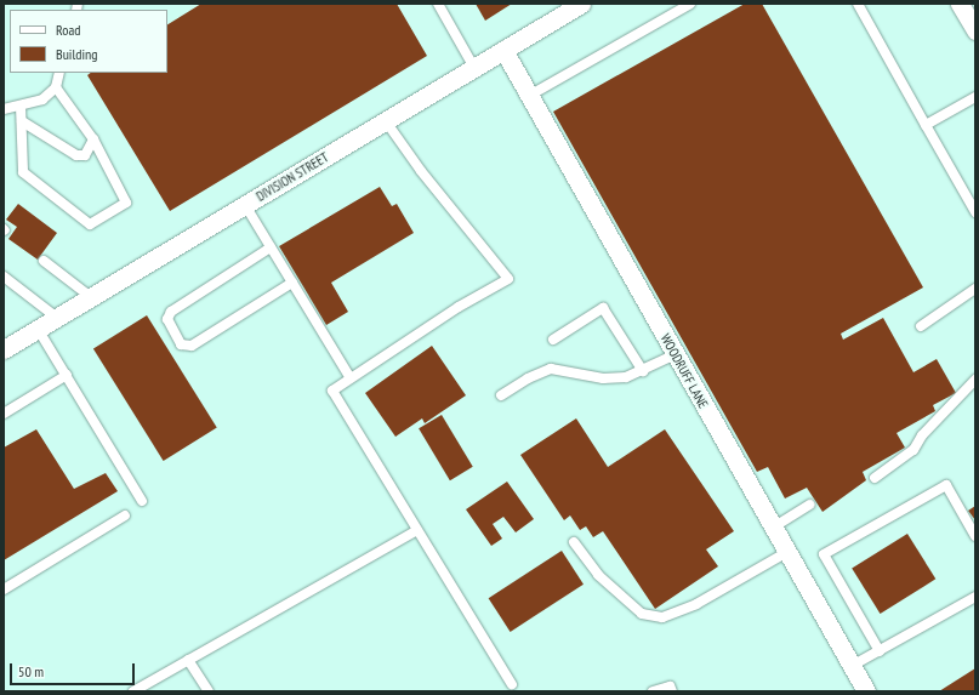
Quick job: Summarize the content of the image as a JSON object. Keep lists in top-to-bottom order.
{
  "streets": {
    "street": ["DIVISION STREET", "WOODRUFF LANE"]
  },
  "crossings": [
    ["DIVISION STREET", "WOODRUFF LANE"]
  ],
  "legend": ["Road", "Building"],
  "scale_bar": "50 m"
}
